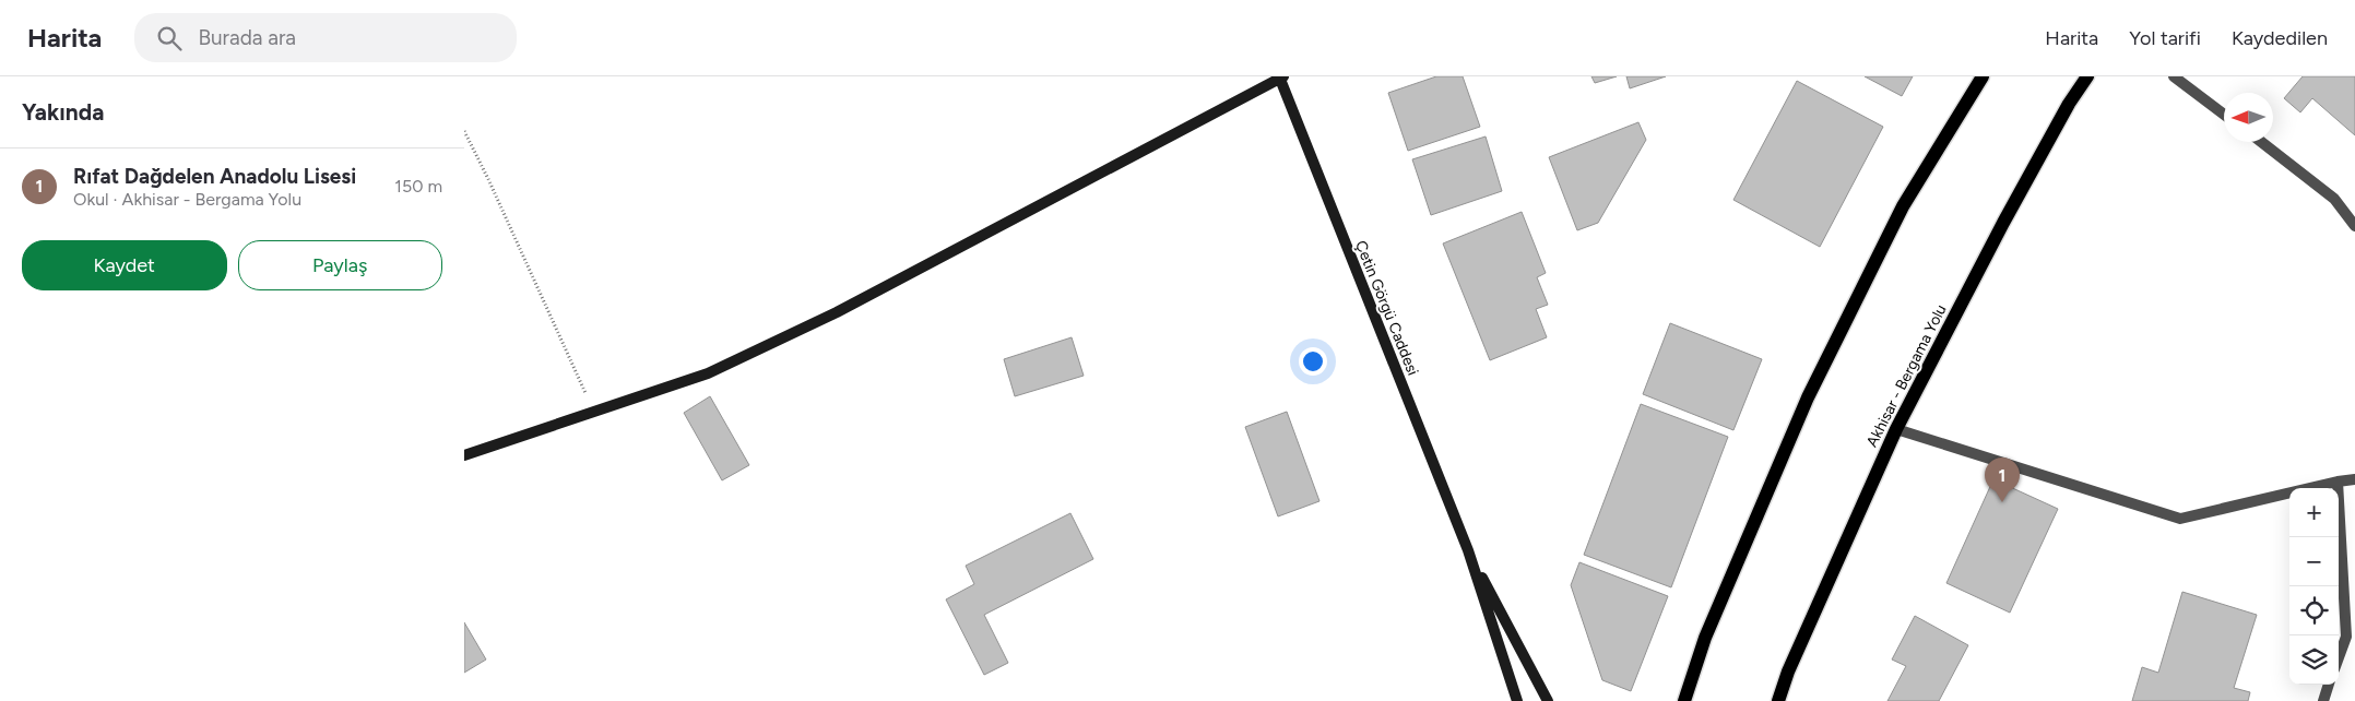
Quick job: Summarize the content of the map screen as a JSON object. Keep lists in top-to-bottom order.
{
  "streets": {
    "main road": ["Akhisar - Bergama Yolu"],
    "street": ["Çetin Görgü Caddesi"]
  },
  "north": "left",
  "page": {
    "header": "Harita",
    "search": "Burada ara",
    "nav": ["Harita", "Yol tarifi", "Kaydedilen"],
    "heading": "Yakında",
    "list": [
      {
        "mark": "1",
        "name": "Rıfat Dağdelen Anadolu Lisesi",
        "note": "Okul · Akhisar - Bergama Yolu",
        "value": "150 m"
      }
    ],
    "buttons": ["Kaydet", "Paylaş"],
    "pins": "1",
    "map_buttons": ["+", "−"]
  }
}
